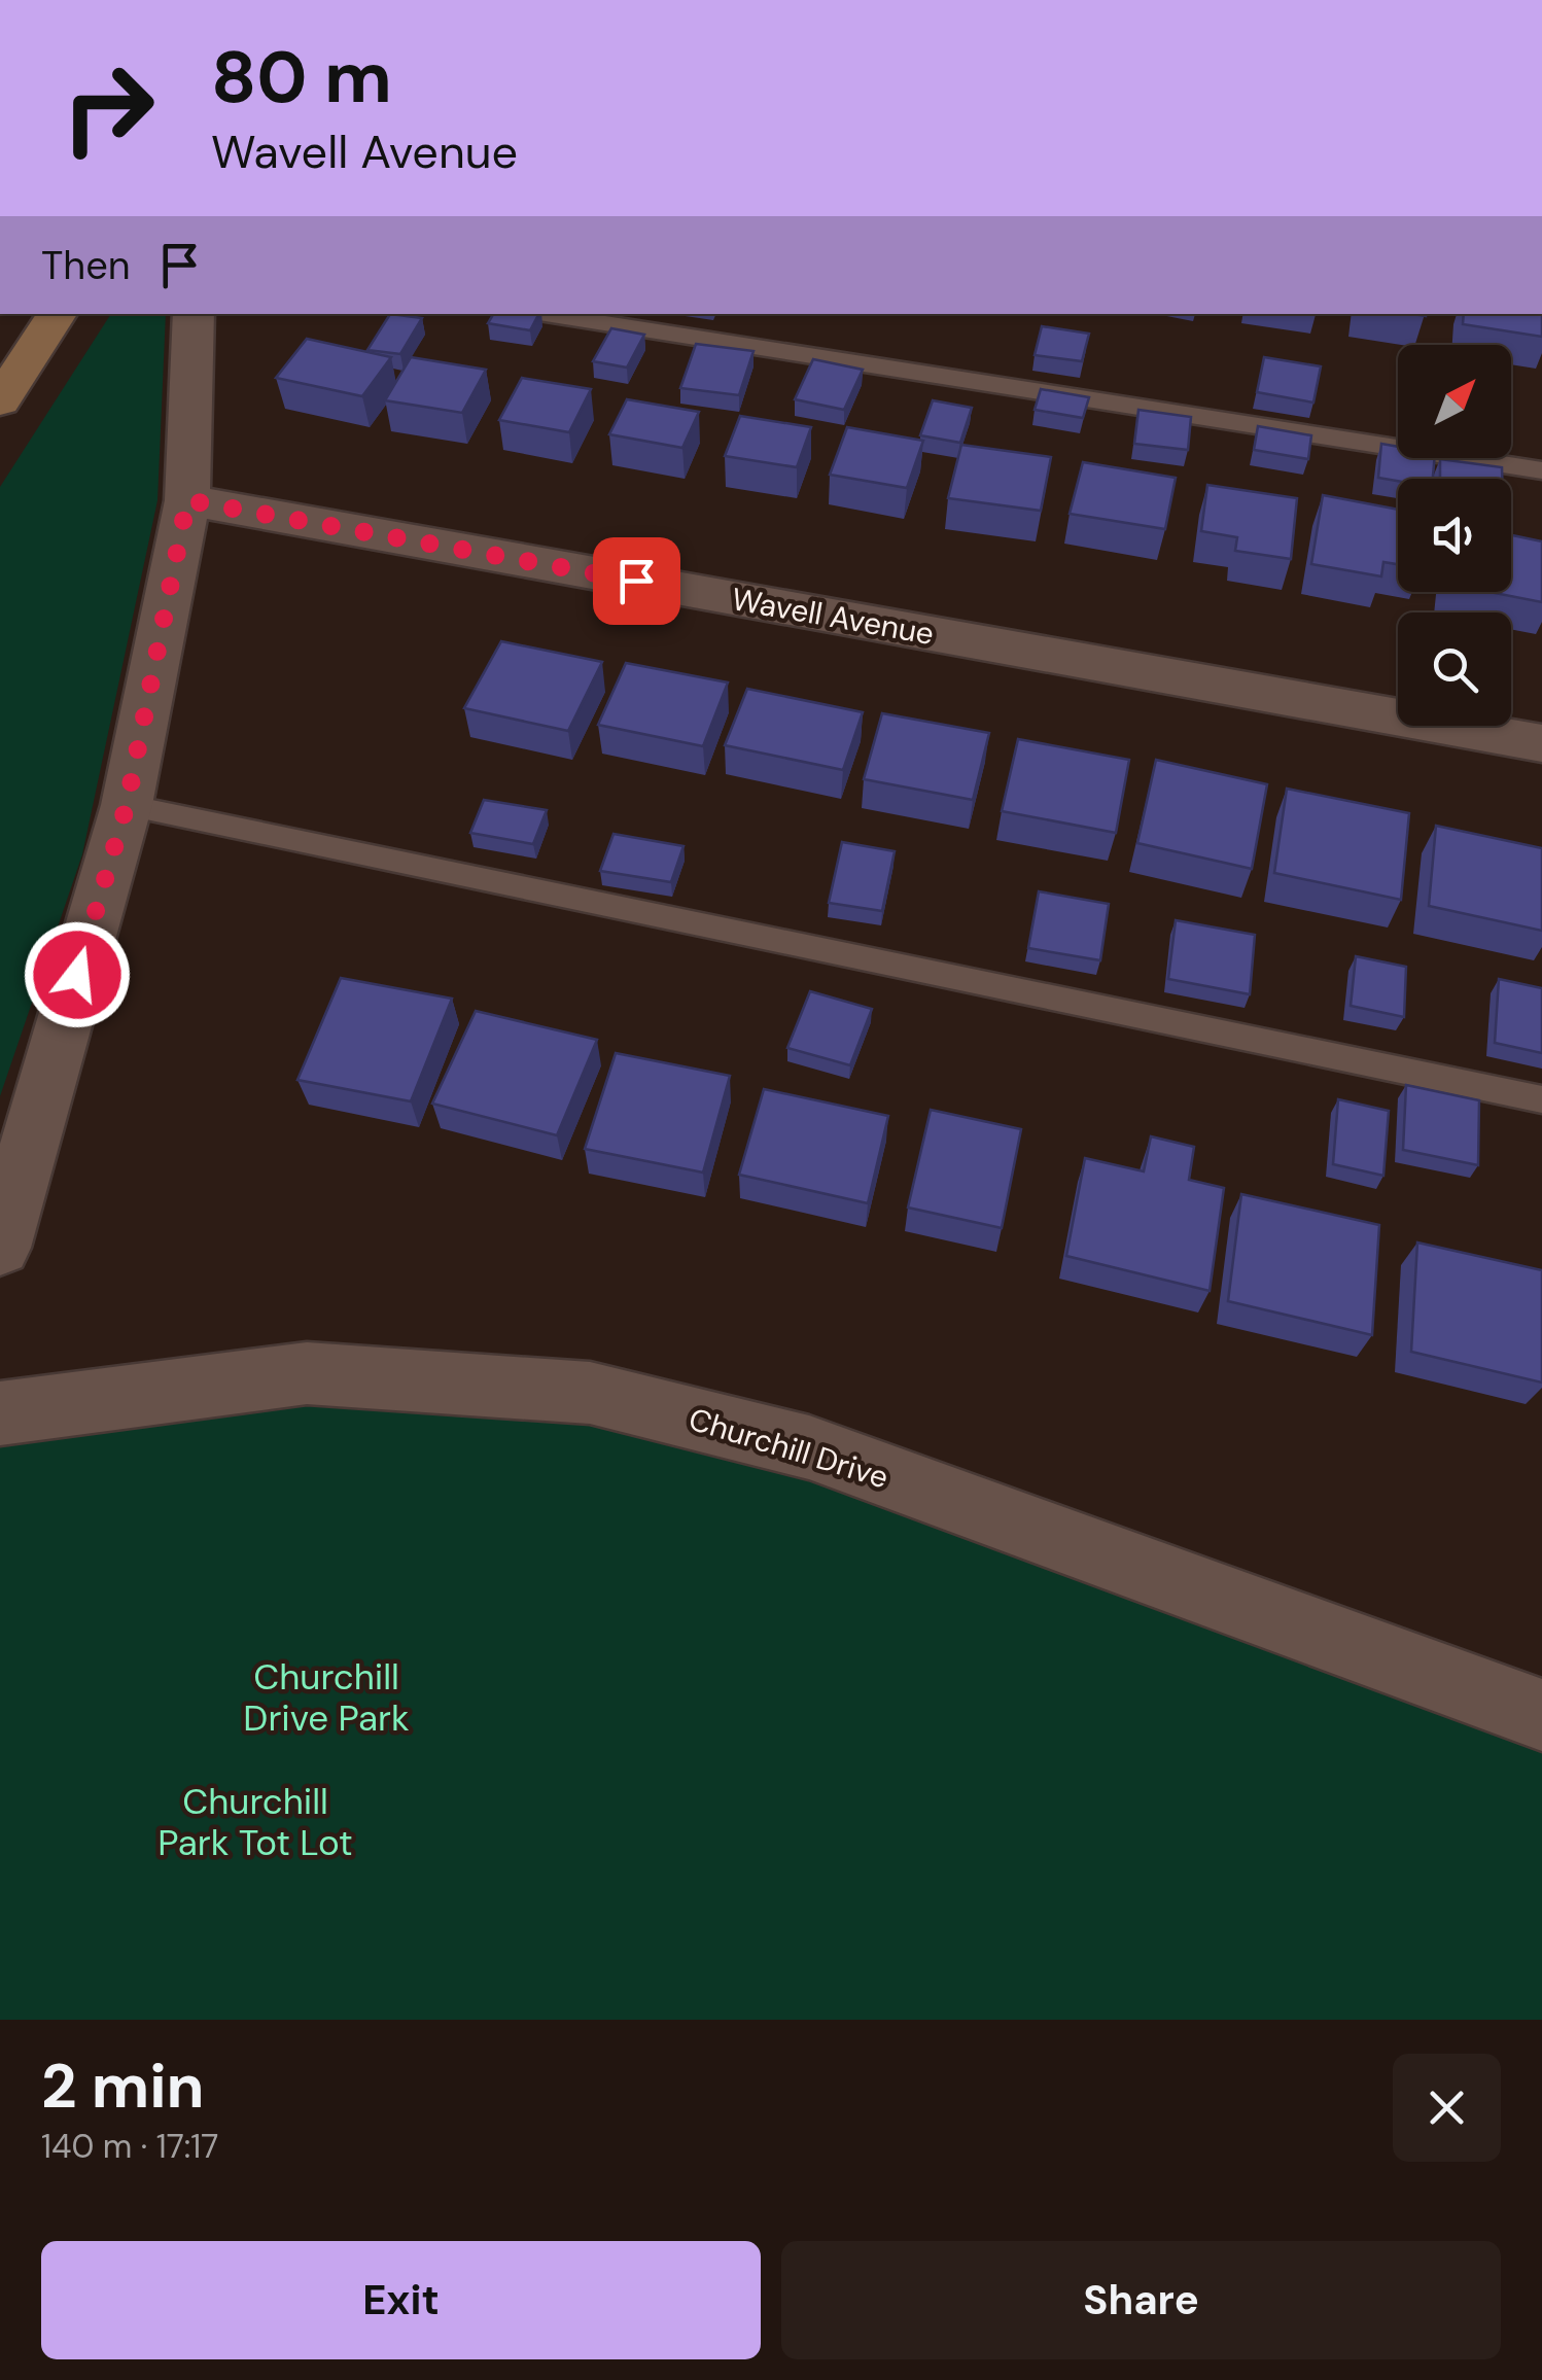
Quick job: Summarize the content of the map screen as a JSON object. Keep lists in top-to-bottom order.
{
  "streets": {
    "street": ["Wavell Avenue", "Churchill Drive"]
  },
  "parks": ["Churchill Drive Park", "Churchill Park Tot Lot"],
  "north": "top right",
  "page": {
    "turn": ["80 m", "Wavell Avenue"],
    "then": "Then",
    "heading": ["2 min", "140 m · 17:17"],
    "buttons": ["Exit", "Share"]
  }
}
